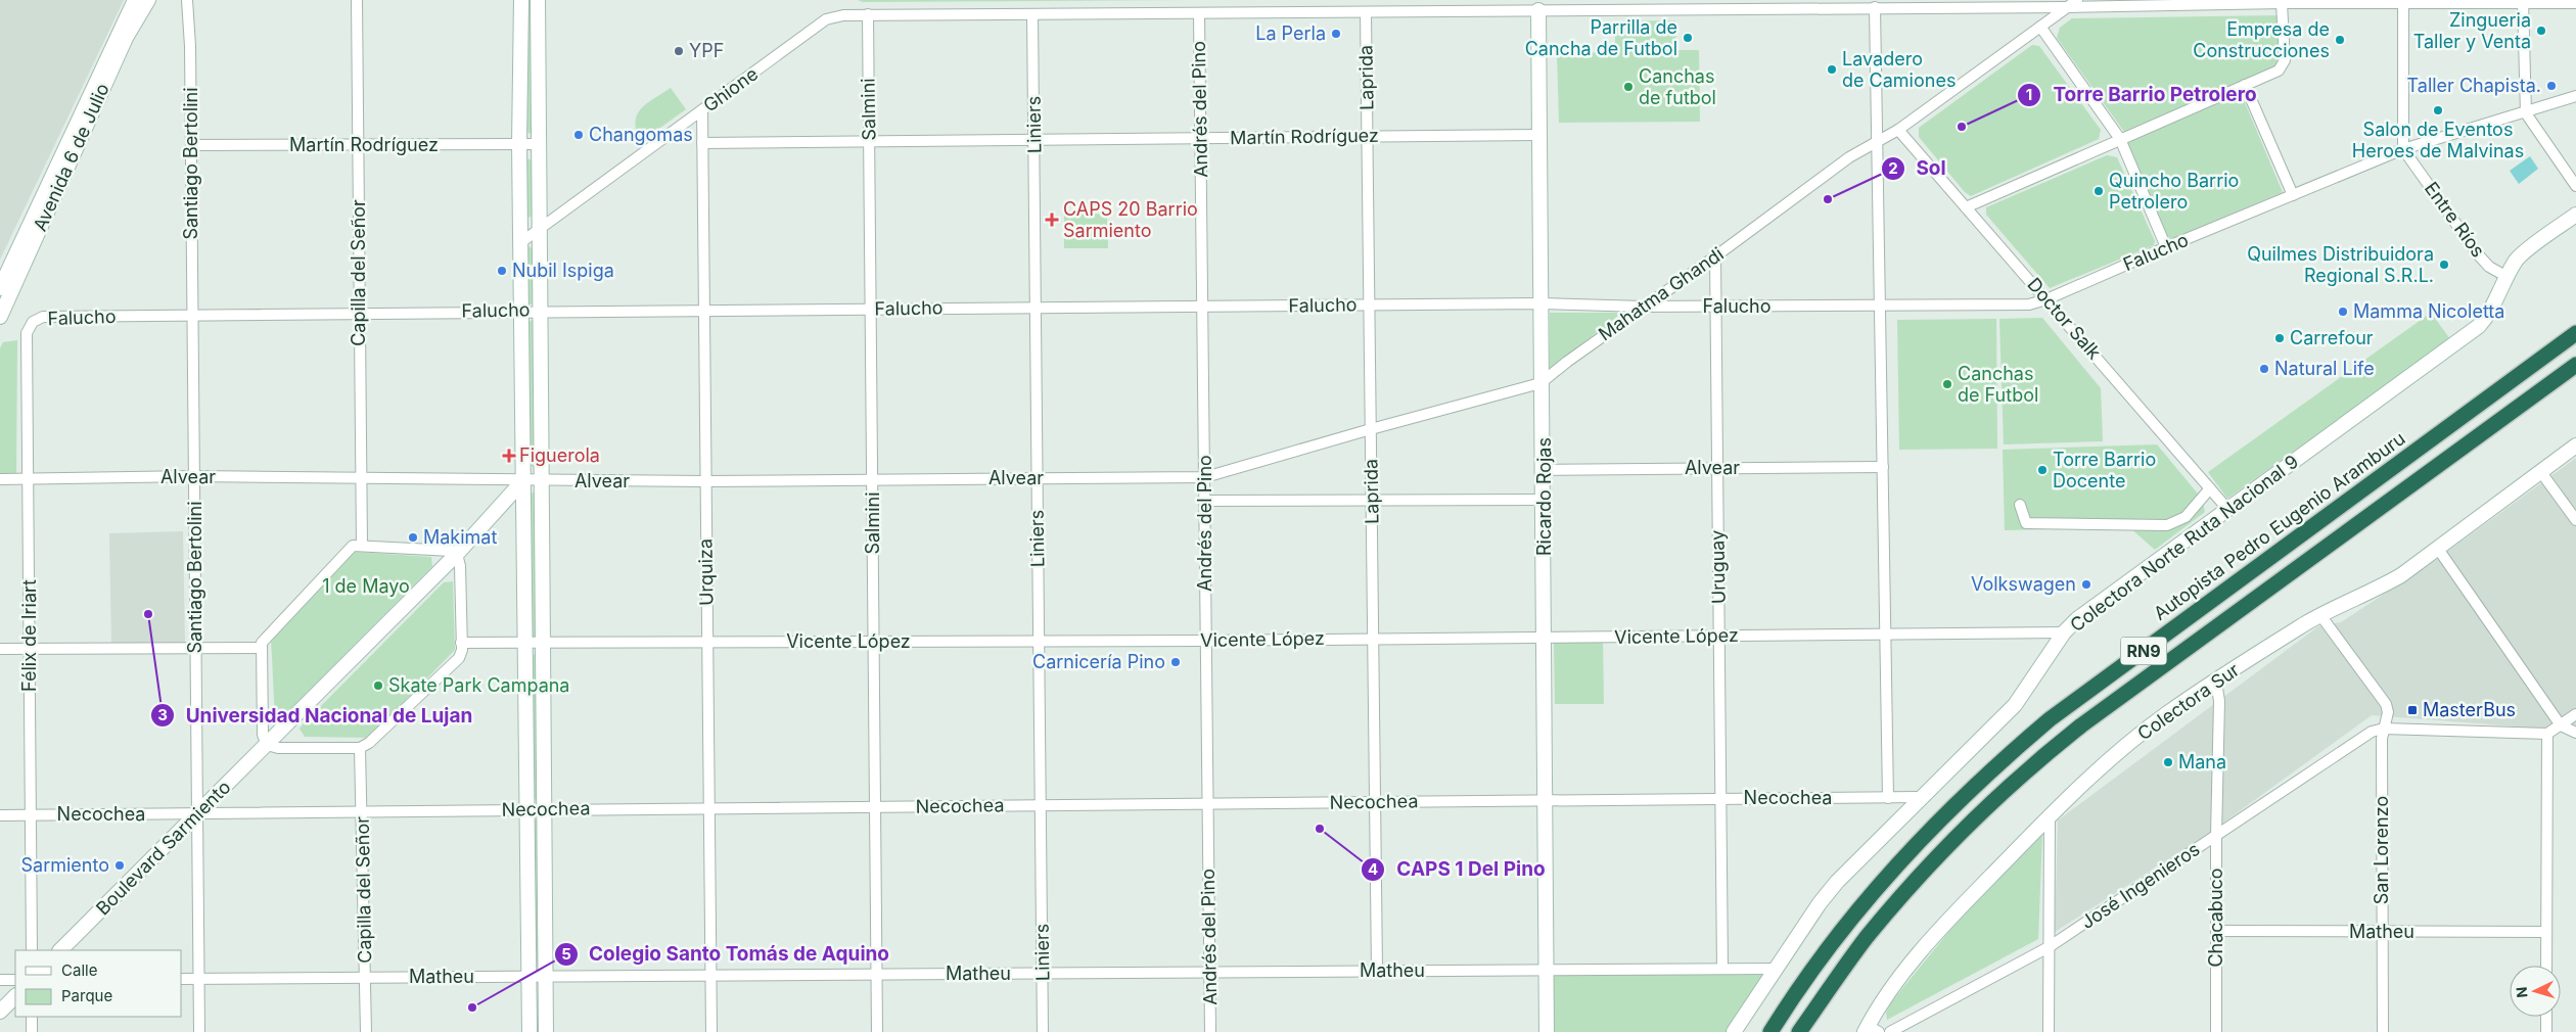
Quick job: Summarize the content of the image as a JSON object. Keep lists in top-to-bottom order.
{
  "streets": {
    "highway": ["Autopista Pedro Eugenio Aramburu", "RN9"],
    "street": [
      "Laprida",
      "Ghione",
      "Salmini",
      "Andrés del Pino",
      "Liniers",
      "Martín Rodríguez",
      "Avenida 6 de Julio",
      "Santiago Bertolini",
      "Entre Ríos",
      "Falucho",
      "Capilla del Señor",
      "Mahatma Ghandi",
      "Doctor Salk",
      "Alvear",
      "Ricardo Rojas",
      "Colectora Norte Ruta Nacional 9",
      "Uruguay",
      "Urquiza",
      "Félix de Iriart",
      "Vicente López",
      "Colectora Sur",
      "Necochea",
      "Boulevard Sarmiento",
      "San Lorenzo",
      "José Ingenieros",
      "Chacabuco",
      "Matheu"
    ]
  },
  "crossings": [
    ["Laprida", "Ghione"],
    ["Laprida", "Martín Rodríguez"],
    ["Laprida", "Falucho"],
    ["Laprida", "Mahatma Ghandi"],
    ["Laprida", "Vicente López"],
    ["Laprida", "Necochea"],
    ["Laprida", "Matheu"],
    ["Ghione", "Salmini"],
    ["Ghione", "Andrés del Pino"],
    ["Ghione", "Liniers"],
    ["Ghione", "Mahatma Ghandi"],
    ["Ghione", "Ricardo Rojas"],
    ["Ghione", "Urquiza"],
    ["Salmini", "Martín Rodríguez"],
    ["Salmini", "Falucho"],
    ["Salmini", "Alvear"],
    ["Salmini", "Vicente López"],
    ["Salmini", "Necochea"],
    ["Salmini", "Matheu"],
    ["Andrés del Pino", "Martín Rodríguez"],
    ["Andrés del Pino", "Falucho"],
    ["Andrés del Pino", "Mahatma Ghandi"],
    ["Andrés del Pino", "Alvear"],
    ["Andrés del Pino", "Vicente López"],
    ["Andrés del Pino", "Necochea"],
    ["Andrés del Pino", "Matheu"],
    ["Liniers", "Martín Rodríguez"],
    ["Liniers", "Falucho"],
    ["Liniers", "Alvear"],
    ["Liniers", "Vicente López"],
    ["Liniers", "Necochea"],
    ["Liniers", "Matheu"],
    ["Martín Rodríguez", "Santiago Bertolini"],
    ["Martín Rodríguez", "Capilla del Señor"],
    ["Martín Rodríguez", "Ricardo Rojas"],
    ["Martín Rodríguez", "Urquiza"],
    ["Santiago Bertolini", "Falucho"],
    ["Santiago Bertolini", "Alvear"],
    ["Santiago Bertolini", "Necochea"],
    ["Santiago Bertolini", "Boulevard Sarmiento"],
    ["Santiago Bertolini", "Matheu"],
    ["Entre Ríos", "Falucho"],
    ["Entre Ríos", "Colectora Norte Ruta Nacional 9"],
    ["Falucho", "Capilla del Señor"],
    ["Falucho", "Mahatma Ghandi"],
    ["Falucho", "Doctor Salk"],
    ["Falucho", "Ricardo Rojas"],
    ["Falucho", "Uruguay"],
    ["Falucho", "Urquiza"],
    ["Falucho", "Félix de Iriart"],
    ["Capilla del Señor", "Alvear"],
    ["Capilla del Señor", "Necochea"],
    ["Capilla del Señor", "Matheu"],
    ["Mahatma Ghandi", "Doctor Salk"],
    ["Mahatma Ghandi", "Alvear"],
    ["Mahatma Ghandi", "Ricardo Rojas"],
    ["Mahatma Ghandi", "Uruguay"],
    ["Doctor Salk", "Colectora Norte Ruta Nacional 9"],
    ["Alvear", "Ricardo Rojas"],
    ["Alvear", "Uruguay"],
    ["Alvear", "Urquiza"],
    ["Alvear", "Félix de Iriart"],
    ["Alvear", "Boulevard Sarmiento"],
    ["Ricardo Rojas", "Vicente López"],
    ["Ricardo Rojas", "Necochea"],
    ["Ricardo Rojas", "Matheu"],
    ["Colectora Norte Ruta Nacional 9", "Vicente López"],
    ["Colectora Norte Ruta Nacional 9", "Necochea"],
    ["Colectora Norte Ruta Nacional 9", "Matheu"],
    ["Uruguay", "Vicente López"],
    ["Uruguay", "Necochea"],
    ["Uruguay", "Matheu"],
    ["Urquiza", "Vicente López"],
    ["Urquiza", "Necochea"],
    ["Urquiza", "Matheu"],
    ["Félix de Iriart", "Necochea"],
    ["Colectora Sur", "Chacabuco"],
    ["Necochea", "Boulevard Sarmiento"],
    ["San Lorenzo", "José Ingenieros"],
    ["San Lorenzo", "Matheu"],
    ["José Ingenieros", "Chacabuco"],
    ["Chacabuco", "Matheu"]
  ],
  "parks": ["1 de Mayo"],
  "places": {
    "other": [
      "Zingueria Taller y Venta",
      "La Perla",
      "Parrilla de Cancha de Futbol",
      "Empresa de Construcciones",
      "YPF",
      "Lavadero de Camiones",
      "Taller Chapista.",
      "Canchas de futbol",
      "Salon de Eventos Heroes de Malvinas",
      "Torre Barrio Petrolero",
      "Changomas",
      "Quincho Barrio Petrolero",
      "Sol",
      "Quilmes Distribuidora Regional S.R.L.",
      "Nubil Ispiga",
      "Mamma Nicoletta",
      "Carrefour",
      "Natural Life",
      "Canchas de Futbol",
      "Torre Barrio Docente",
      "Makimat",
      "Volkswagen",
      "Universidad Nacional de Lujan",
      "Carnicería Pino",
      "Skate Park Campana",
      "Mana",
      "CAPS 1 Del Pino",
      "Sarmiento",
      "Colegio Santo Tomás de Aquino"
    ],
    "health": ["CAPS 20 Barrio Sarmiento", "Figuerola"],
    "transit": ["MasterBus"]
  },
  "legend": ["Calle", "Parque"],
  "north": "left"
}
